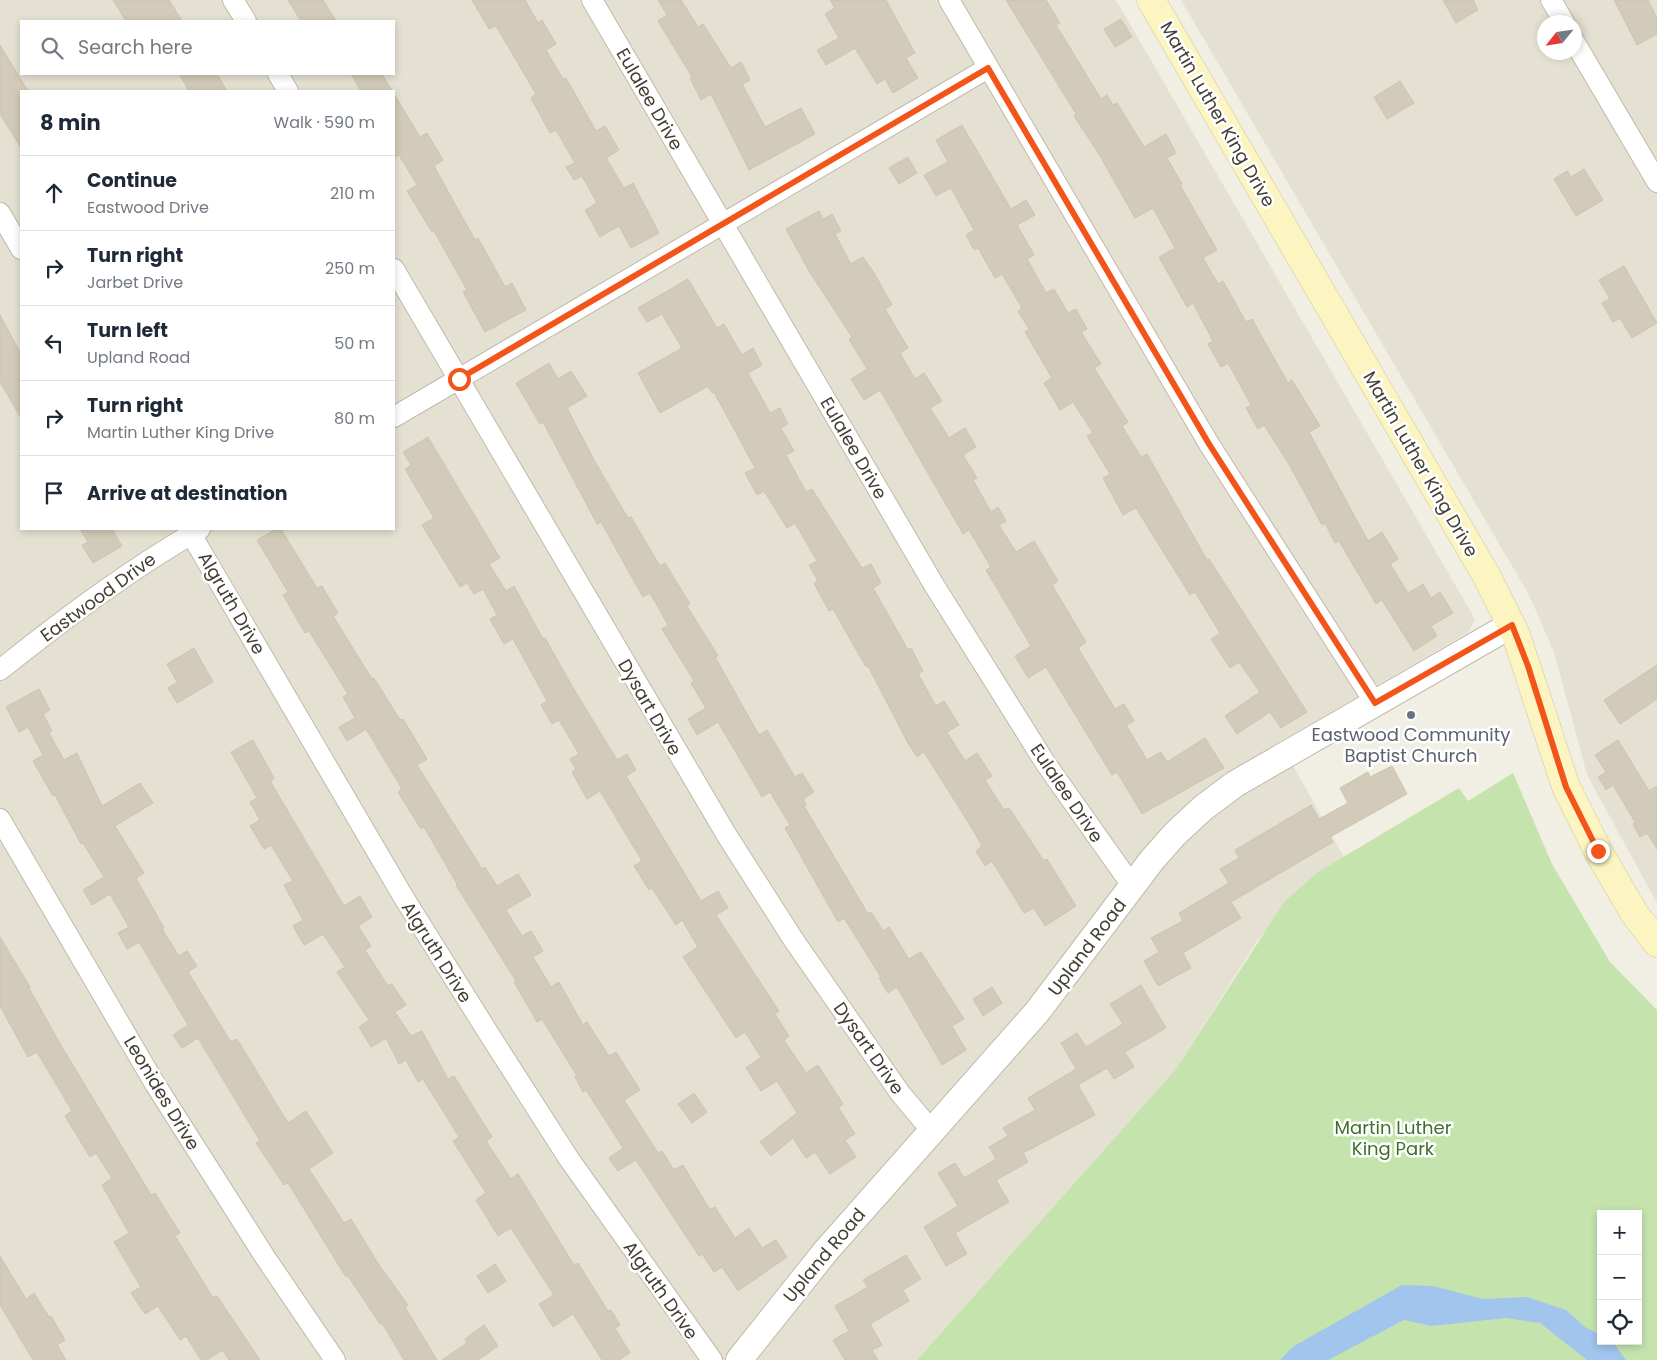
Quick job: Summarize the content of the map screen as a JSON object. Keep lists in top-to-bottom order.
{
  "streets": {
    "main road": ["Martin Luther King Drive"],
    "street": [
      "Eulalee Drive",
      "Eastwood Drive",
      "Algruth Drive",
      "Dysart Drive",
      "Upland Road",
      "Leonides Drive"
    ]
  },
  "crossings": [
    ["Eulalee Drive", "Upland Road"],
    ["Martin Luther King Drive", "Upland Road"],
    ["Eastwood Drive", "Algruth Drive"],
    ["Dysart Drive", "Upland Road"]
  ],
  "parks": ["Martin Luther King Park"],
  "places": ["Eastwood Community Baptist Church"],
  "north": "bottom left",
  "page": {
    "search": "Search here",
    "heading": ["8 min", "Walk · 590 m"],
    "list": [
      ["Continue", "Eastwood Drive", "210 m"],
      ["Turn right", "Jarbet Drive", "250 m"],
      ["Turn left", "Upland Road", "50 m"],
      ["Turn right", "Martin Luther King Drive", "80 m"],
      "Arrive at destination"
    ],
    "map_buttons": ["+", "−"]
  }
}
